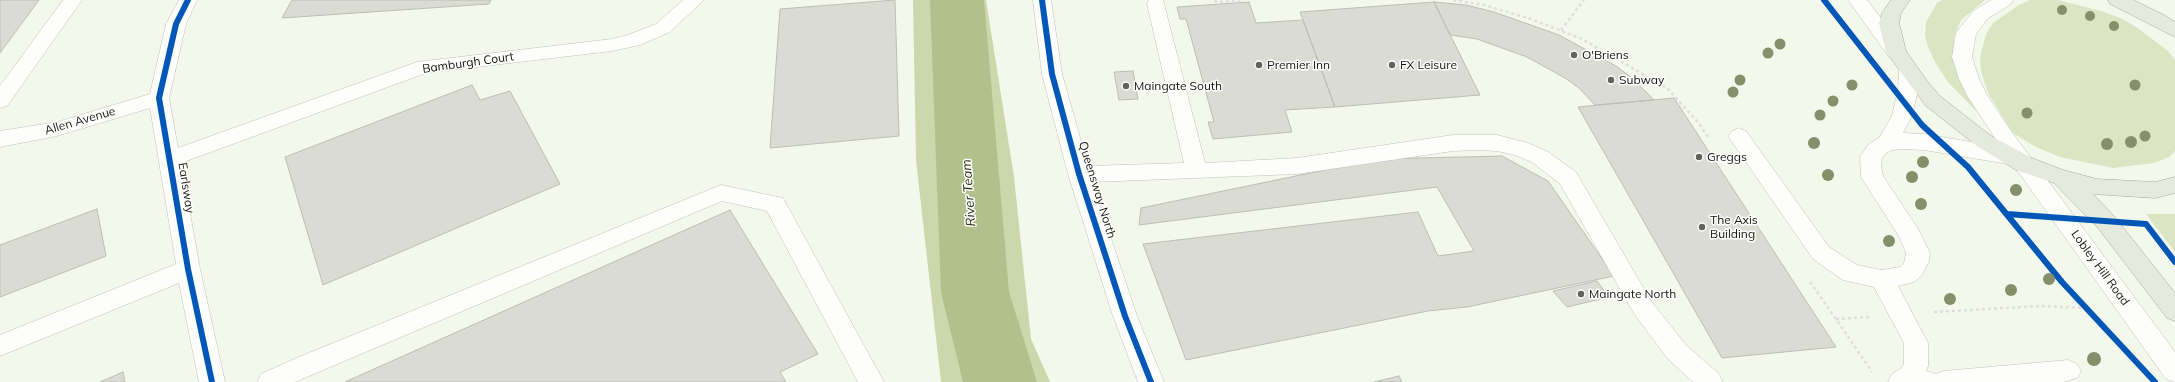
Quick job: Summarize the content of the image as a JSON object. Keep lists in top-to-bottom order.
{
  "streets": {
    "main road": ["Lobley Hill Road"],
    "street": [
      "Bamburgh Court",
      "Allen Avenue",
      "Earlsway",
      "Queensway North"
    ]
  },
  "crossings": [
    ["Bamburgh Court", "Earlsway"],
    ["Allen Avenue", "Earlsway"]
  ],
  "water": ["River Team"],
  "places": [
    "O'Briens",
    "Premier Inn",
    "FX Leisure",
    "Subway",
    "Maingate South",
    "Greggs",
    "The Axis Building",
    "Maingate North"
  ]
}
